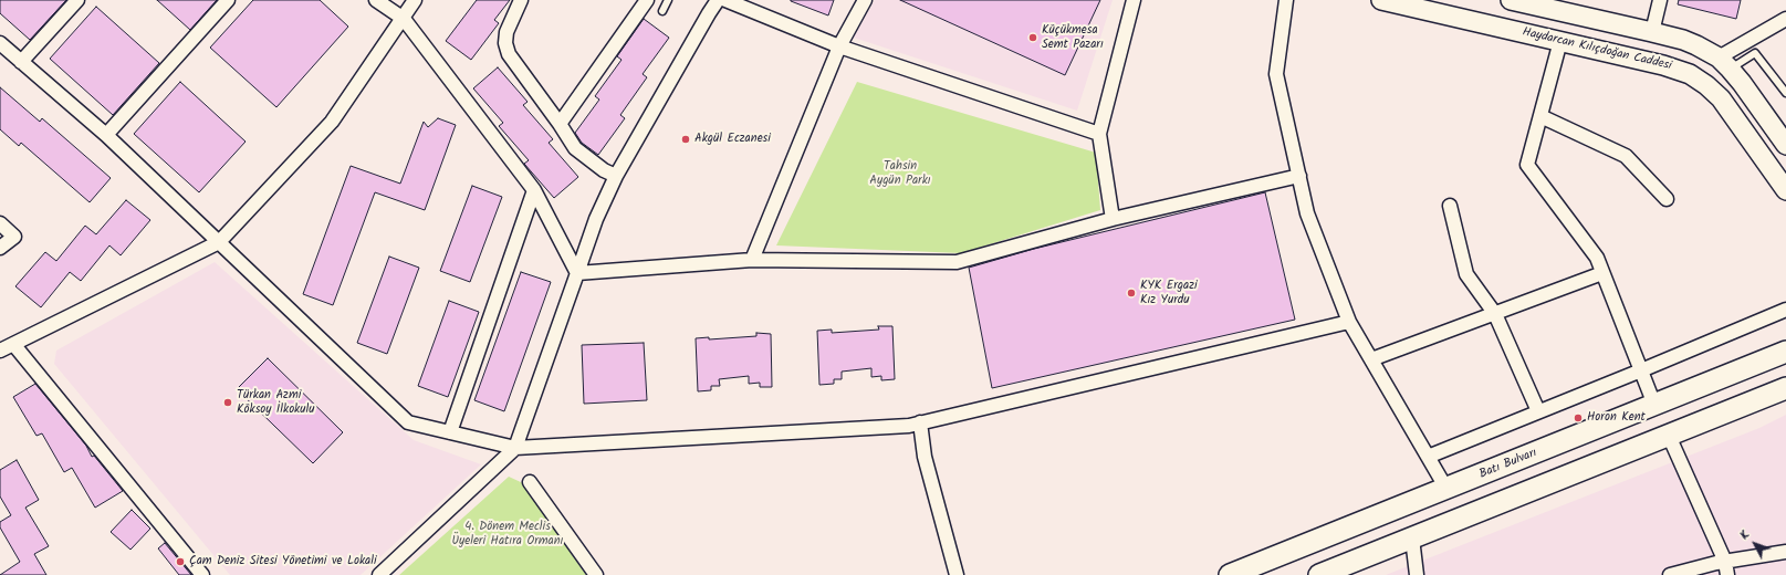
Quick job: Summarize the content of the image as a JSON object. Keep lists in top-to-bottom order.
{
  "streets": {
    "main road": ["Haydarcan Kılıçdoğan Caddesi", "Batı Bulvarı"]
  },
  "parks": ["Tahsin Aygün Parkı", "4. Dönem Meclis Üyeleri Hatıra Ormanı"],
  "places": [
    "Küçükmesa Semt Pazarı",
    "Akgül Eczanesi",
    "KYK Ergazi Kız Yurdu",
    "Türkan Azmi Köksoy İlkokulu",
    "Horon Kent",
    "Çam Deniz Sitesi Yönetimi ve Lokali"
  ],
  "north": "top left"
}
